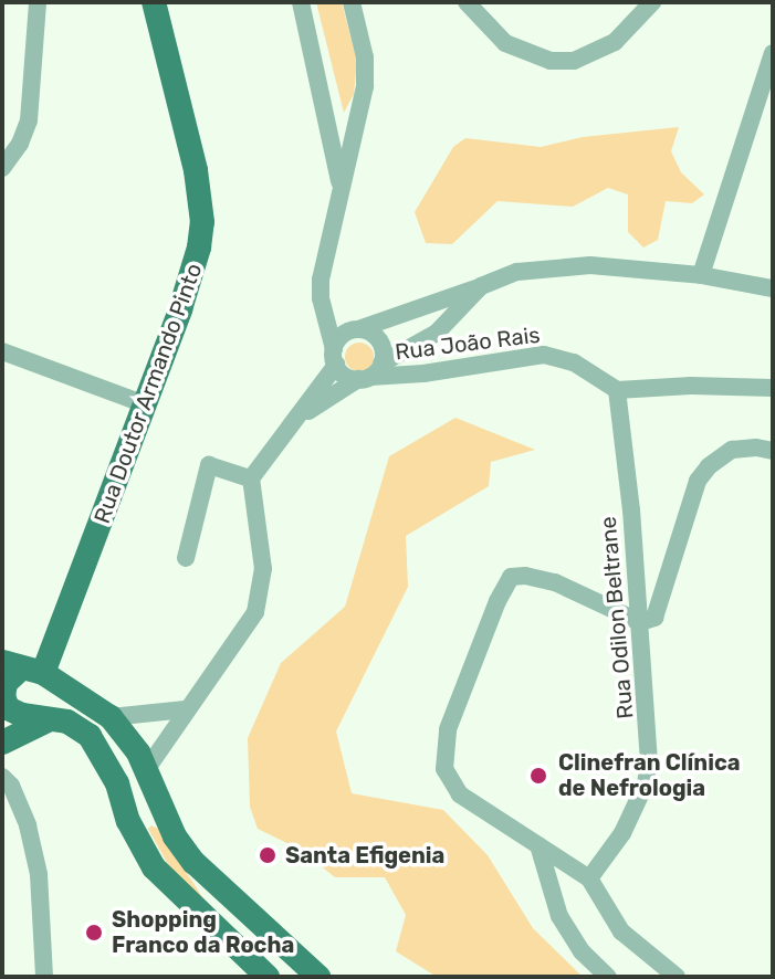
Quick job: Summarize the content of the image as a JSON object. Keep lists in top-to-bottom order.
{
  "streets": {
    "main road": ["Rua Doutor Armando Pinto"],
    "street": ["Rua João Rais", "Rua Odilon Beltrane"]
  },
  "crossings": [
    ["Rua João Rais", "Rua Odilon Beltrane"]
  ],
  "places": ["Clinefran Clínica de Nefrologia", "Santa Efigenia", "Shopping Franco da Rocha"]
}
